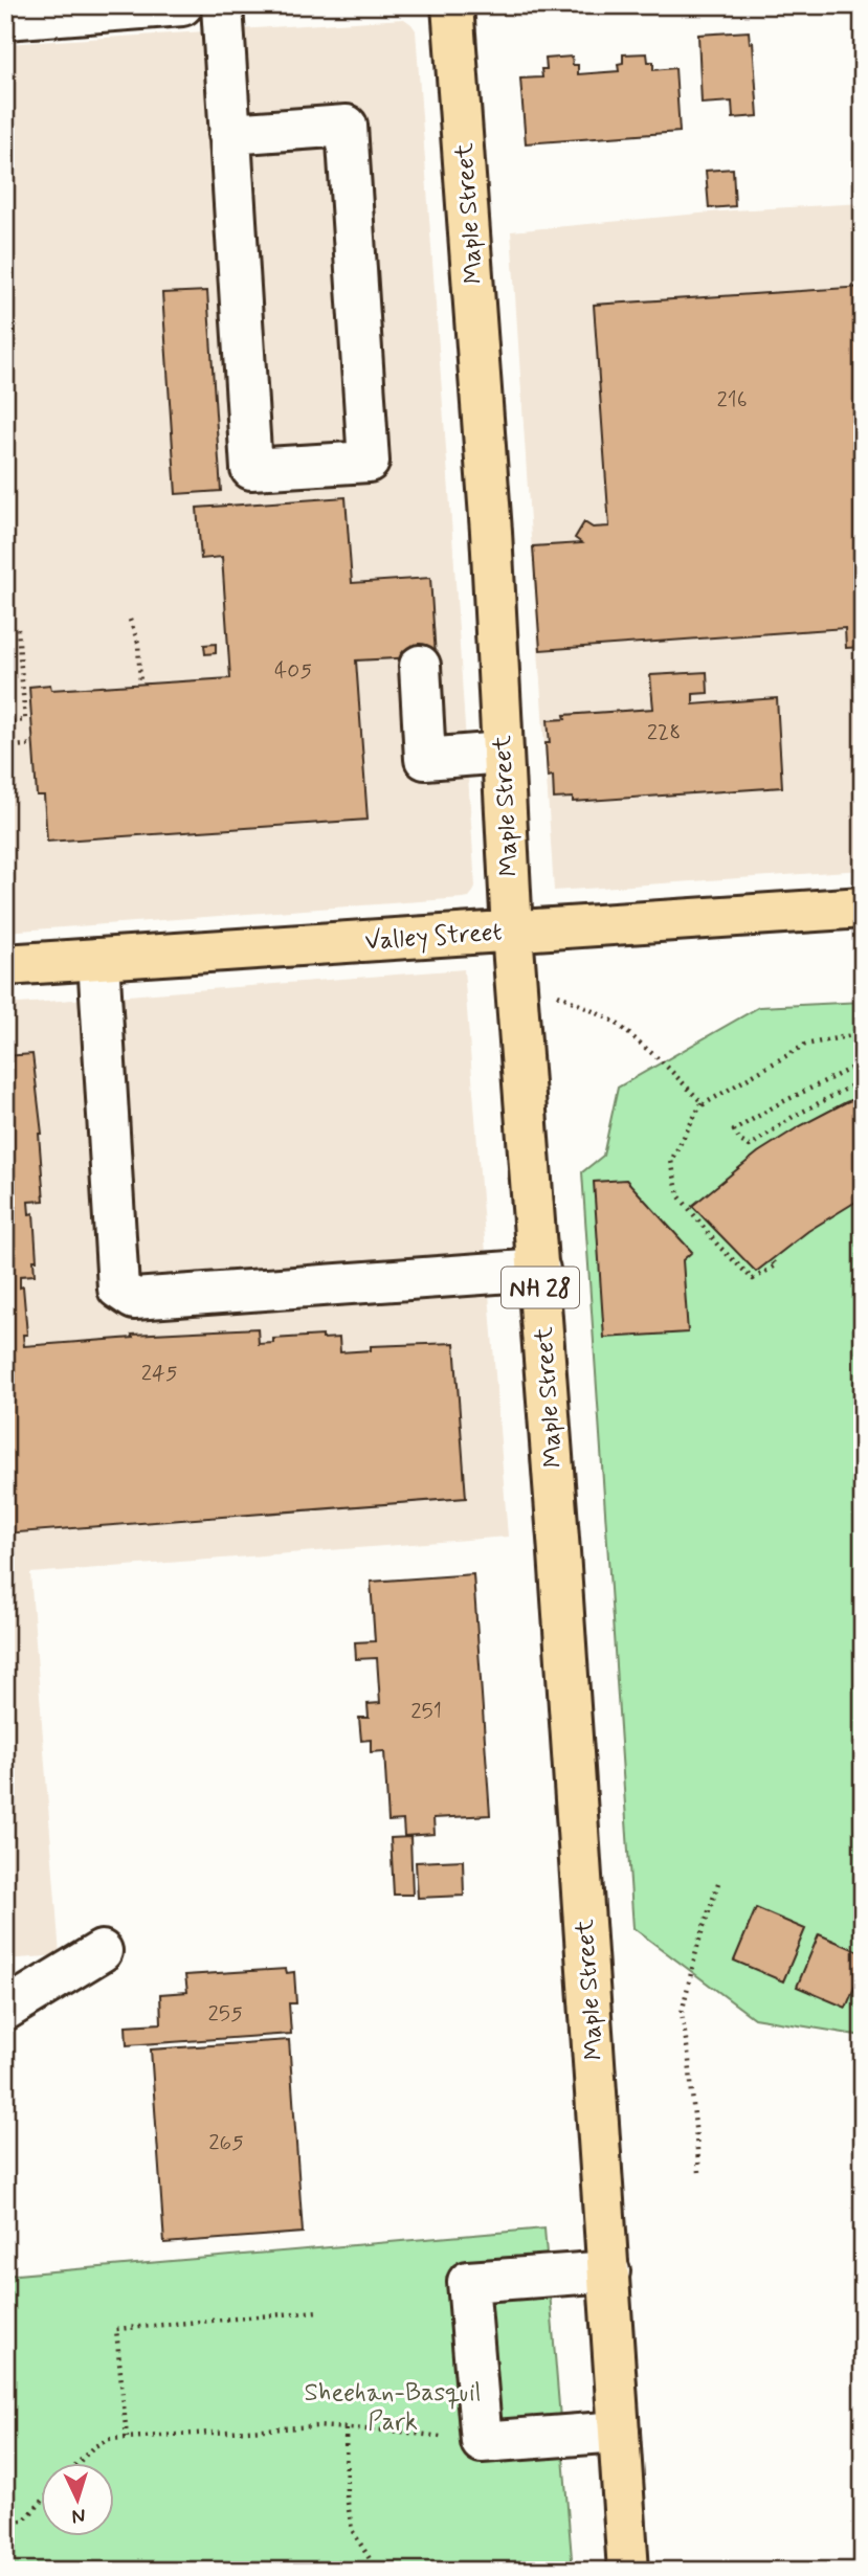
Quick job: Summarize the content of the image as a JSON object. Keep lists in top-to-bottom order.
{
  "streets": {
    "main road": ["Maple Street", "Valley Street", "NH 28"]
  },
  "crossings": [
    ["Maple Street", "Valley Street"]
  ],
  "parks": ["Sheehan-Basquil Park"],
  "house_numbers": [
    "216",
    "405",
    "228",
    "245",
    "251",
    "255",
    "265"
  ],
  "north": "bottom"
}
